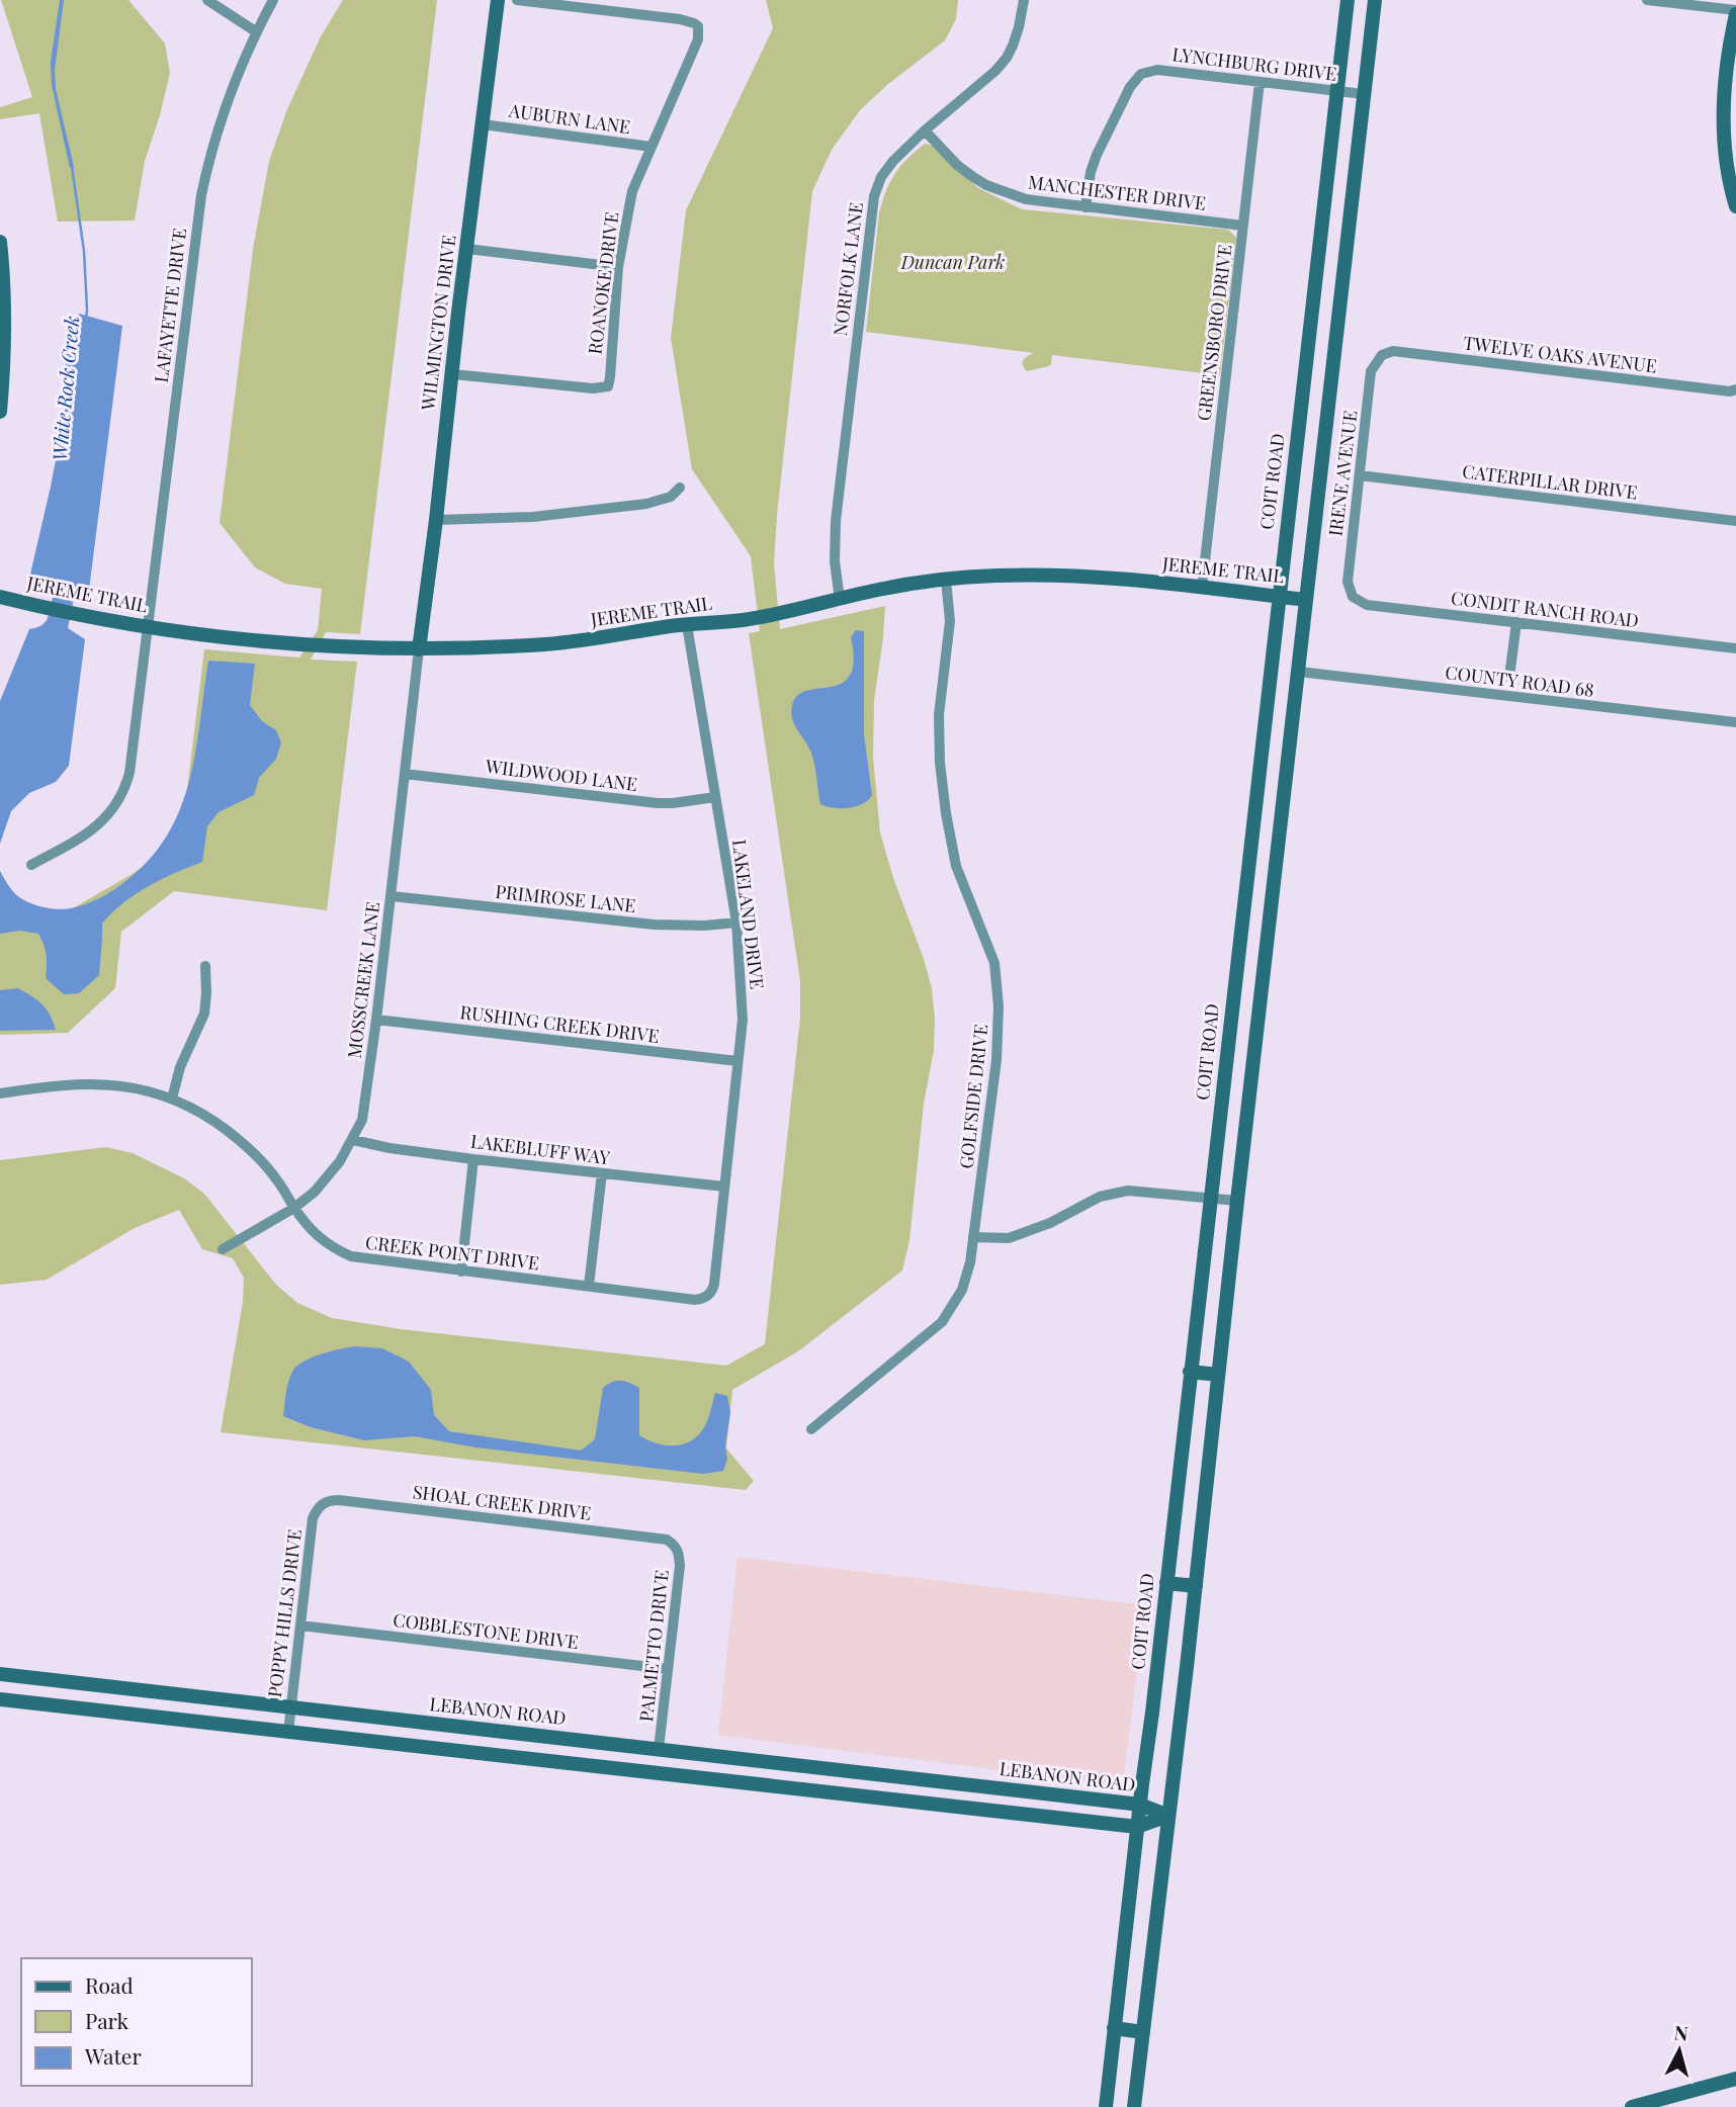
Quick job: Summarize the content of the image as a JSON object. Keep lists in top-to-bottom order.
{
  "streets": {
    "main road": [
      "WILMINGTON DRIVE",
      "COIT ROAD",
      "JEREME TRAIL",
      "LEBANON ROAD"
    ],
    "street": [
      "LYNCHBURG DRIVE",
      "AUBURN LANE",
      "MANCHESTER DRIVE",
      "NORFOLK LANE",
      "ROANOKE DRIVE",
      "LAFAYETTE DRIVE",
      "GREENSBORO DRIVE",
      "TWELVE OAKS AVENUE",
      "IRENE AVENUE",
      "CATERPILLAR DRIVE",
      "CONDIT RANCH ROAD",
      "COUNTY ROAD 68",
      "WILDWOOD LANE",
      "PRIMROSE LANE",
      "LAKELAND DRIVE",
      "MOSSCREEK LANE",
      "RUSHING CREEK DRIVE",
      "GOLFSIDE DRIVE",
      "LAKEBLUFF WAY",
      "CREEK POINT DRIVE",
      "SHOAL CREEK DRIVE",
      "POPPY HILLS DRIVE",
      "COBBLESTONE DRIVE",
      "PALMETTO DRIVE"
    ]
  },
  "crossings": [
    ["LYNCHBURG DRIVE", "MANCHESTER DRIVE"],
    ["LYNCHBURG DRIVE", "GREENSBORO DRIVE"],
    ["LYNCHBURG DRIVE", "COIT ROAD"],
    ["AUBURN LANE", "ROANOKE DRIVE"],
    ["AUBURN LANE", "WILMINGTON DRIVE"],
    ["MANCHESTER DRIVE", "NORFOLK LANE"],
    ["MANCHESTER DRIVE", "GREENSBORO DRIVE"],
    ["NORFOLK LANE", "JEREME TRAIL"],
    ["ROANOKE DRIVE", "WILMINGTON DRIVE"],
    ["LAFAYETTE DRIVE", "JEREME TRAIL"],
    ["WILMINGTON DRIVE", "JEREME TRAIL"],
    ["WILMINGTON DRIVE", "MOSSCREEK LANE"],
    ["GREENSBORO DRIVE", "JEREME TRAIL"],
    ["TWELVE OAKS AVENUE", "IRENE AVENUE"],
    ["IRENE AVENUE", "CATERPILLAR DRIVE"],
    ["IRENE AVENUE", "CONDIT RANCH ROAD"],
    ["COIT ROAD", "JEREME TRAIL"],
    ["COIT ROAD", "LEBANON ROAD"],
    ["JEREME TRAIL", "LAKELAND DRIVE"],
    ["JEREME TRAIL", "MOSSCREEK LANE"],
    ["JEREME TRAIL", "GOLFSIDE DRIVE"],
    ["WILDWOOD LANE", "LAKELAND DRIVE"],
    ["WILDWOOD LANE", "MOSSCREEK LANE"],
    ["PRIMROSE LANE", "LAKELAND DRIVE"],
    ["PRIMROSE LANE", "MOSSCREEK LANE"],
    ["LAKELAND DRIVE", "RUSHING CREEK DRIVE"],
    ["LAKELAND DRIVE", "LAKEBLUFF WAY"],
    ["LAKELAND DRIVE", "CREEK POINT DRIVE"],
    ["MOSSCREEK LANE", "RUSHING CREEK DRIVE"],
    ["MOSSCREEK LANE", "LAKEBLUFF WAY"],
    ["MOSSCREEK LANE", "CREEK POINT DRIVE"],
    ["SHOAL CREEK DRIVE", "POPPY HILLS DRIVE"],
    ["SHOAL CREEK DRIVE", "PALMETTO DRIVE"],
    ["POPPY HILLS DRIVE", "COBBLESTONE DRIVE"],
    ["POPPY HILLS DRIVE", "LEBANON ROAD"],
    ["COBBLESTONE DRIVE", "PALMETTO DRIVE"],
    ["PALMETTO DRIVE", "LEBANON ROAD"]
  ],
  "water": ["White Rock Creek"],
  "parks": ["Duncan Park"],
  "legend": ["Road", "Park", "Water"],
  "north": "top"
}
